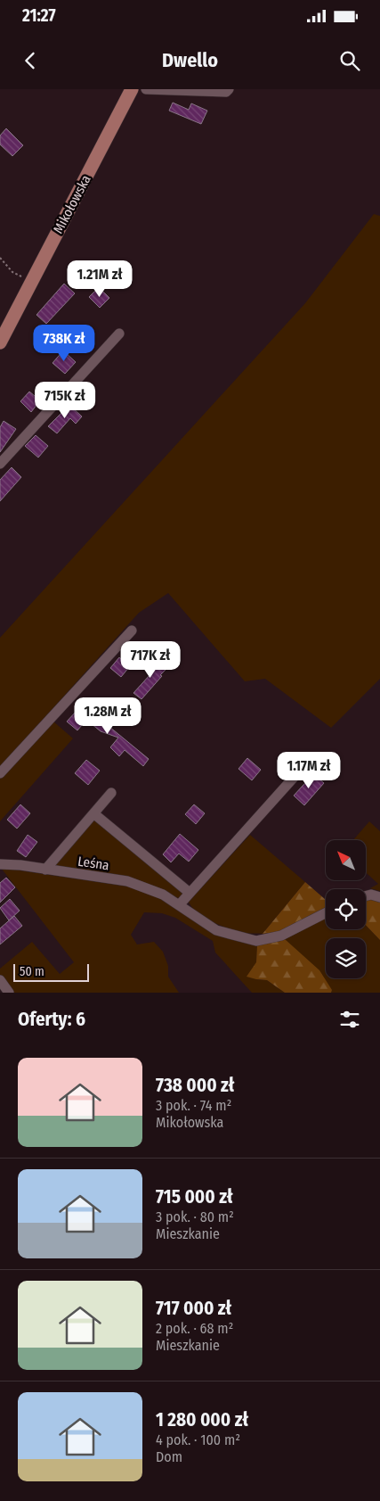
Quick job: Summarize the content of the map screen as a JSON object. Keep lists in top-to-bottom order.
{
  "streets": {
    "main road": ["Mikołowska"],
    "street": ["Leśna"]
  },
  "scale_bar": "50 m",
  "north": "top left",
  "page": {
    "status": "21:27",
    "header": "Dwello",
    "price": [
      "1.21M zł",
      "738K zł",
      "715K zł",
      "717K zł",
      "1.28M zł",
      "1.17M zł"
    ],
    "scale": "50 m",
    "heading": "Oferty: 6",
    "list": [
      {
        "name": "738 000 zł",
        "note": "3 pok. · 74 m² · Mikołowska"
      },
      {
        "name": "715 000 zł",
        "note": "3 pok. · 80 m² · Mieszkanie"
      },
      {
        "name": "717 000 zł",
        "note": "2 pok. · 68 m² · Mieszkanie"
      },
      {
        "name": "1 280 000 zł",
        "note": "4 pok. · 100 m² · Dom"
      }
    ]
  }
}
